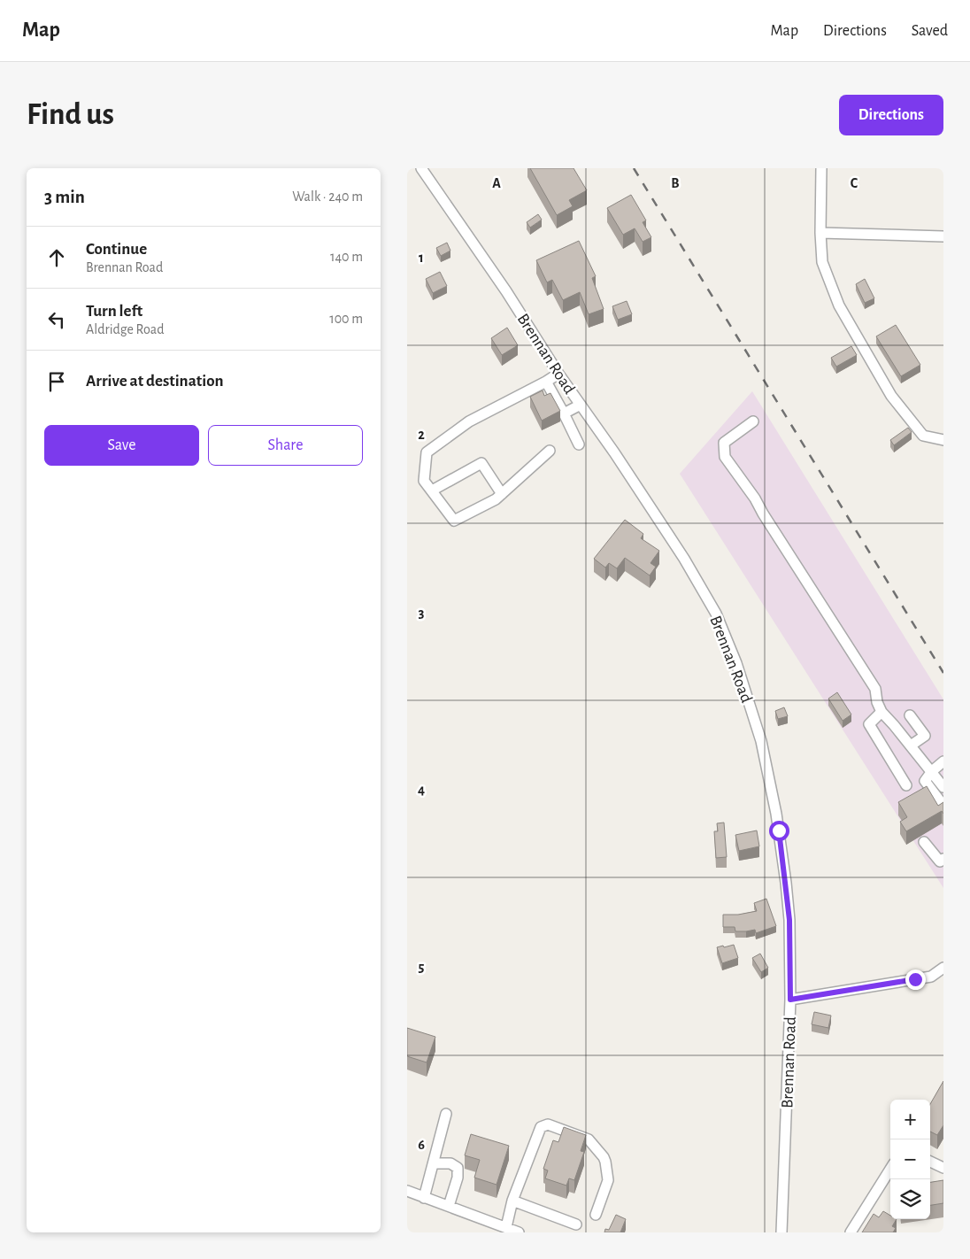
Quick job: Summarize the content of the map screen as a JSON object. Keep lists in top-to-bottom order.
{
  "streets": {
    "street": ["Brennan Road"]
  },
  "page": {
    "header": "Map",
    "nav": ["Map", "Directions", "Saved"],
    "buttons": [
      "Directions",
      ["Save", "Share"]
    ],
    "title": "Find us",
    "heading": ["3 min", "Walk · 240 m"],
    "list": [
      ["Continue", "Brennan Road", "140 m"],
      ["Turn left", "Aldridge Road", "100 m"],
      "Arrive at destination"
    ],
    "map_buttons": ["+", "−"]
  },
  "grid": {
    "columns": ["A", "B", "C"],
    "rows": [
      "1",
      "2",
      "3",
      "4",
      "5",
      "6"
    ]
  }
}
